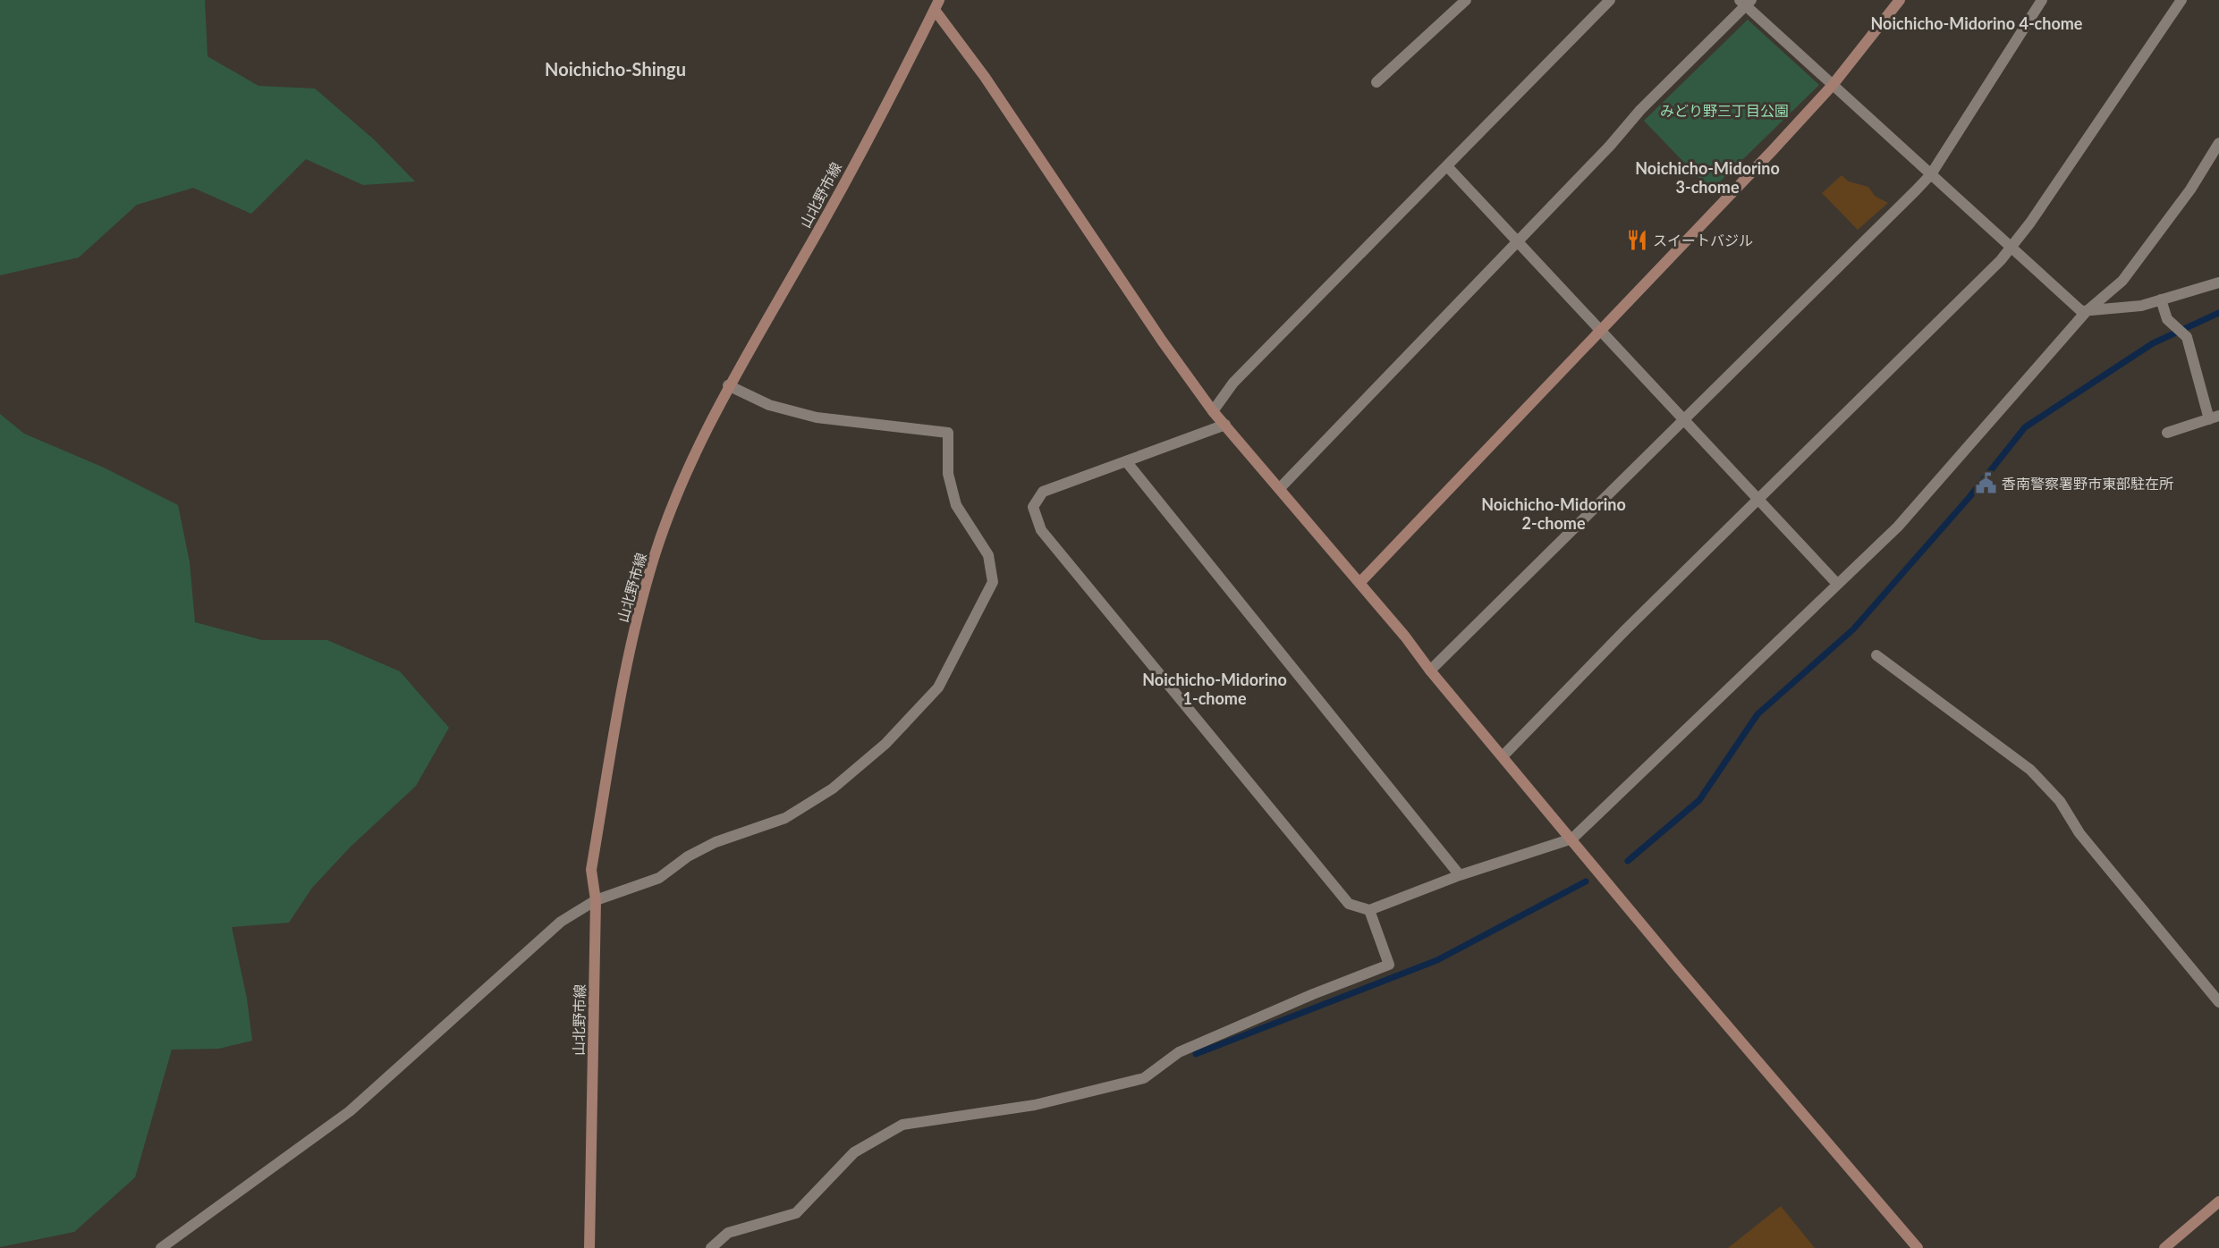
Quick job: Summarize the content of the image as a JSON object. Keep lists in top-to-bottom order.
{
  "streets": {
    "street": ["山北野市線"]
  },
  "districts": [
    "Noichicho-Midorino 4-chome",
    "Noichicho-Shingu",
    "Noichicho-Midorino 3-chome",
    "Noichicho-Midorino 2-chome",
    "Noichicho-Midorino 1-chome"
  ],
  "parks": ["みどり野三丁目公園"],
  "places": {
    "restaurant": ["スイートバジル"],
    "public building": ["香南警察署野市東部駐在所"]
  }
}
